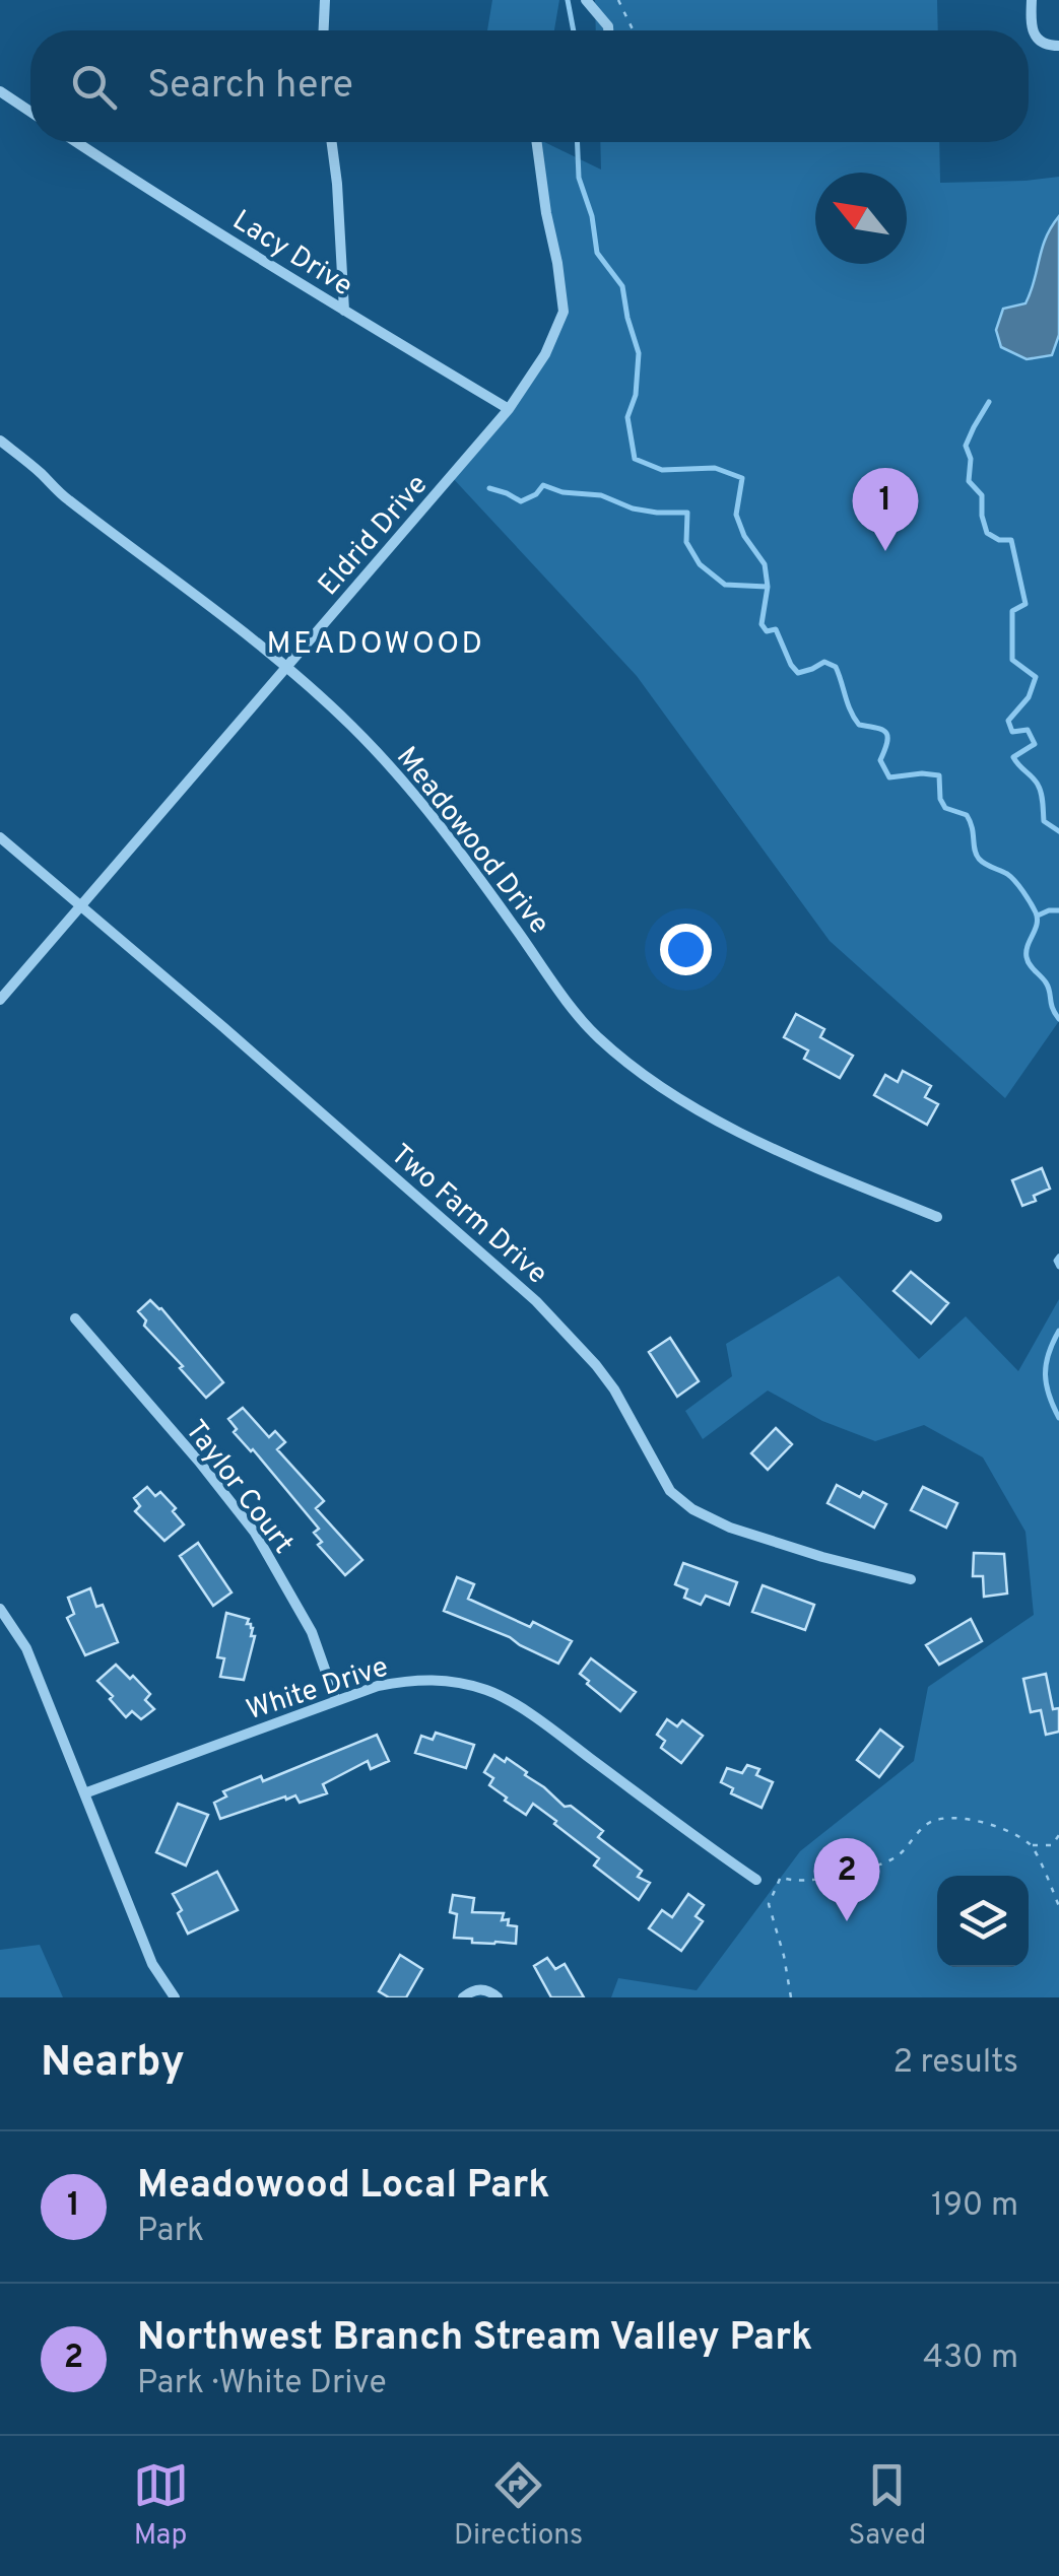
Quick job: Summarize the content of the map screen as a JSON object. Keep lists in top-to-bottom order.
{
  "streets": {
    "street": [
      "Lacy Drive",
      "Eldrid Drive",
      "Meadowood Drive",
      "Two Farm Drive",
      "Taylor Court",
      "White Drive"
    ]
  },
  "crossings": [
    ["Lacy Drive", "Eldrid Drive"],
    ["Eldrid Drive", "Meadowood Drive"],
    ["Eldrid Drive", "Two Farm Drive"],
    ["Taylor Court", "White Drive"]
  ],
  "districts": ["MEADOWOOD"],
  "north": "top left",
  "page": {
    "search": "Search here",
    "pins": ["1", "2"],
    "heading": ["Nearby", "2 results"],
    "list": [
      {
        "mark": "1",
        "name": "Meadowood Local Park",
        "note": "Park",
        "value": "190 m"
      },
      {
        "mark": "2",
        "name": "Northwest Branch Stream Valley Park",
        "note": "Park · White Drive",
        "value": "430 m"
      }
    ],
    "nav": ["Map", "Directions", "Saved"]
  }
}
